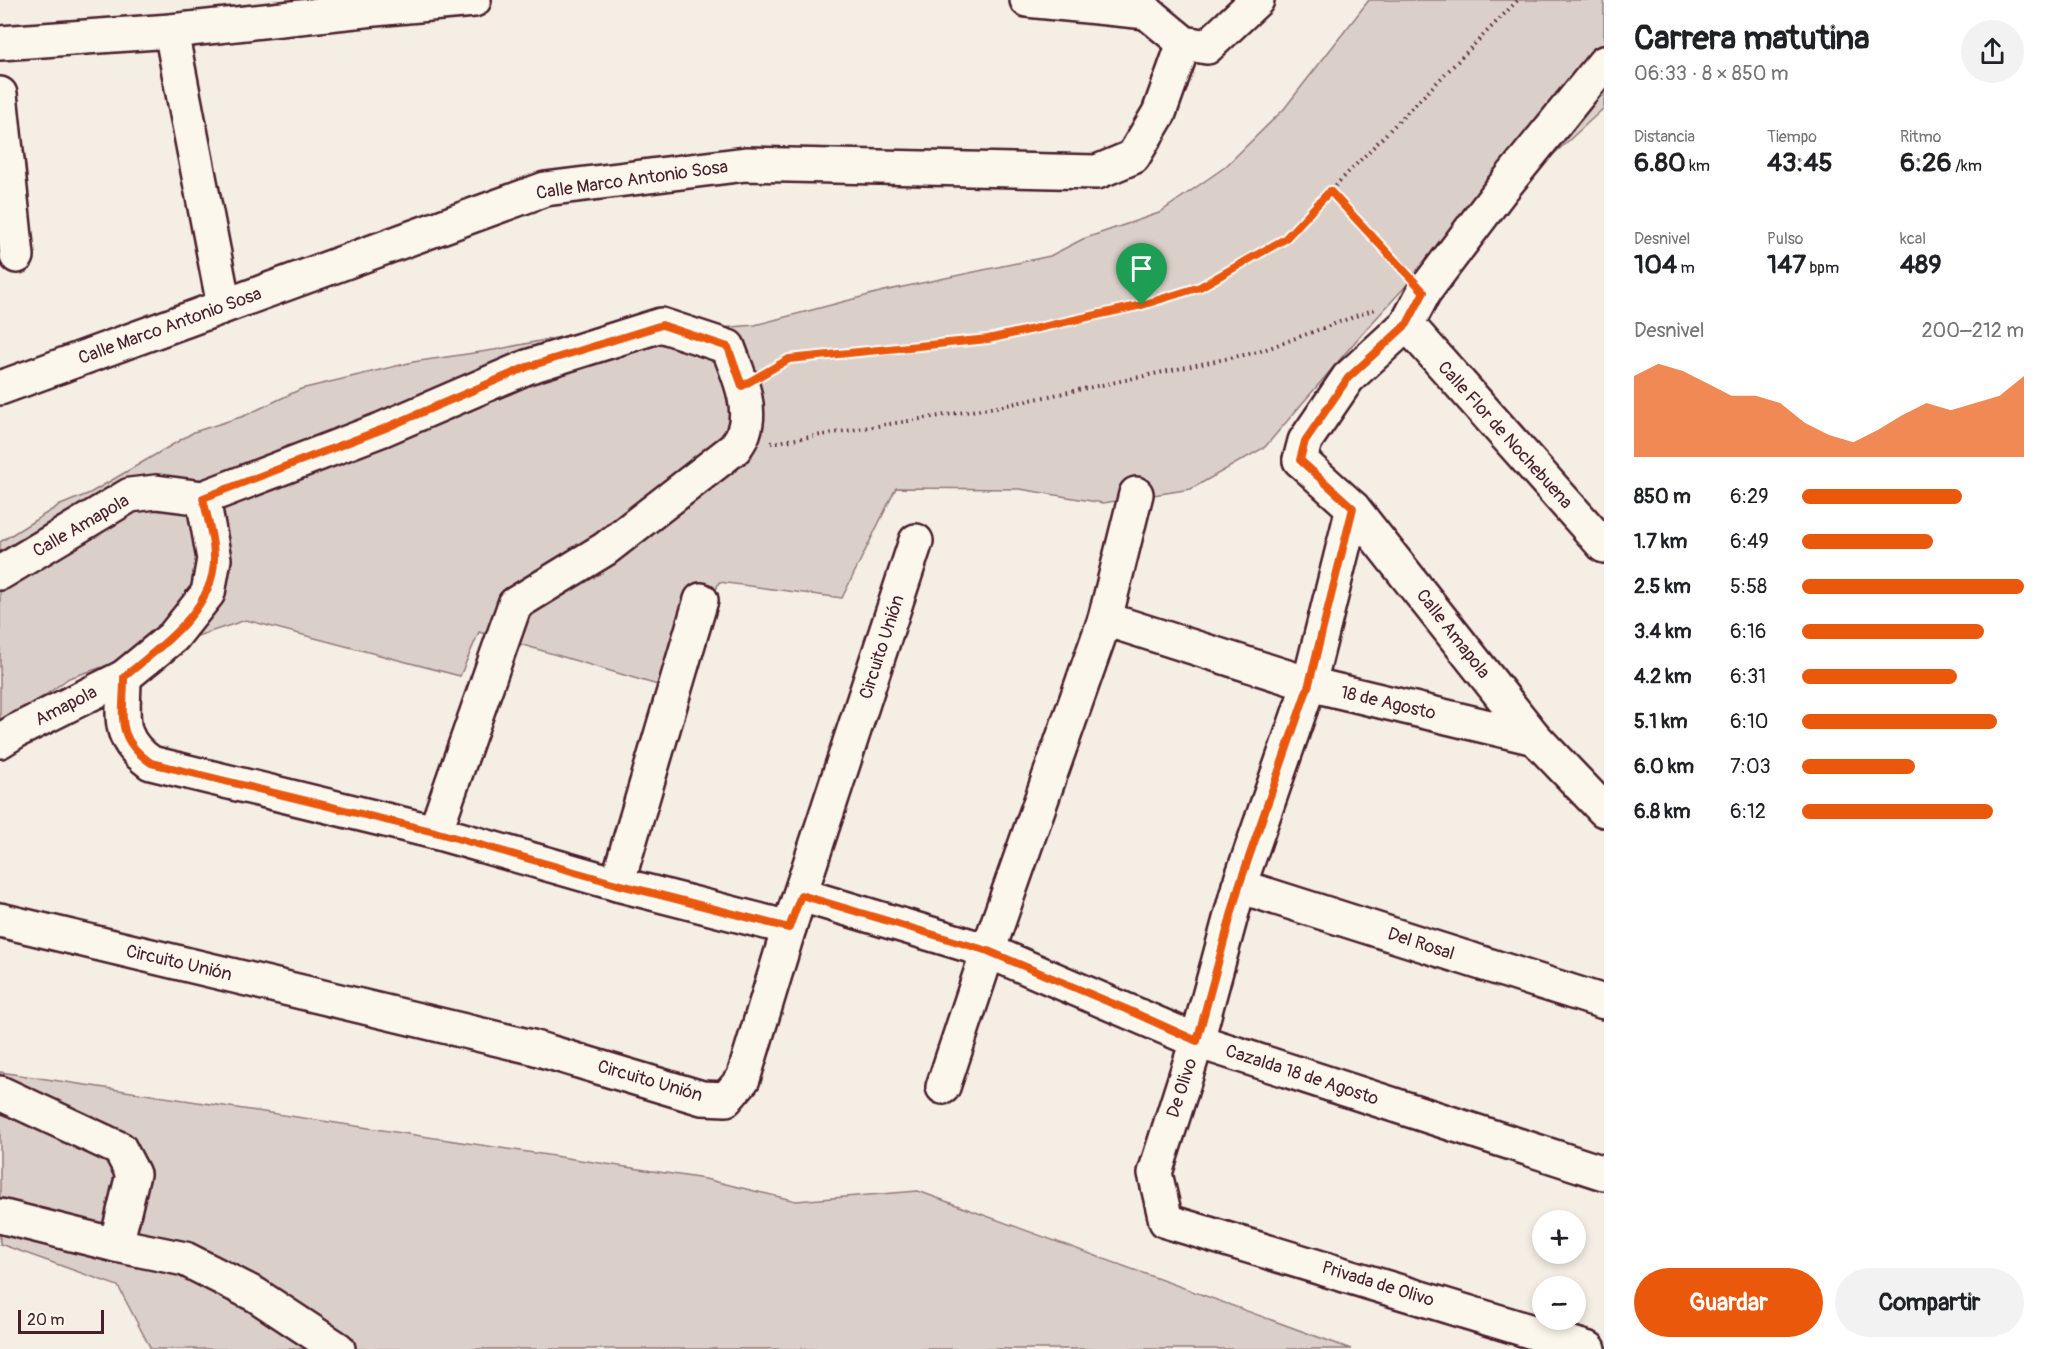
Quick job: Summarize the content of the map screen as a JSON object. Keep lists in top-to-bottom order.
{
  "streets": {
    "street": [
      "Calle Marco Antonio Sosa",
      "Calle Flor de Nochebuena",
      "Calle Amapola",
      "Circuito Unión",
      "18 de Agosto",
      "Amapola",
      "Del Rosal",
      "Cazalda 18 de Agosto",
      "De Olivo",
      "Privada de Olivo"
    ]
  },
  "crossings": [
    ["Calle Flor de Nochebuena", "Calle Amapola"],
    ["Calle Amapola", "18 de Agosto"],
    ["Calle Amapola", "Amapola"],
    ["Calle Amapola", "De Olivo"],
    ["Circuito Unión", "Cazalda 18 de Agosto"],
    ["18 de Agosto", "De Olivo"],
    ["Del Rosal", "De Olivo"],
    ["Cazalda 18 de Agosto", "De Olivo"],
    ["De Olivo", "Privada de Olivo"]
  ],
  "scale_bar": "20 m",
  "page": {
    "heading": ["Carrera matutina", "06:33 · 8 × 850 m"],
    "stats": [
      ["Distancia", "6.80 km"],
      ["Tiempo", "43:45"],
      ["Ritmo", "6:26 /km"],
      ["Desnivel", "104 m"],
      ["Pulso", "147 bpm"],
      ["kcal", "489"]
    ],
    "chart": ["Desnivel", "200–212 m"],
    "list": [
      {
        "name": "850 m",
        "note": "6:29"
      },
      {
        "name": "1.7 km",
        "note": "6:49"
      },
      {
        "name": "2.5 km",
        "note": "5:58"
      },
      {
        "name": "3.4 km",
        "note": "6:16"
      },
      {
        "name": "4.2 km",
        "note": "6:31"
      },
      {
        "name": "5.1 km",
        "note": "6:10"
      },
      {
        "name": "6.0 km",
        "note": "7:03"
      },
      {
        "name": "6.8 km",
        "note": "6:12"
      }
    ],
    "map_buttons": ["+", "−"],
    "buttons": ["Guardar", "Compartir"],
    "scale": "20 m"
  }
}
